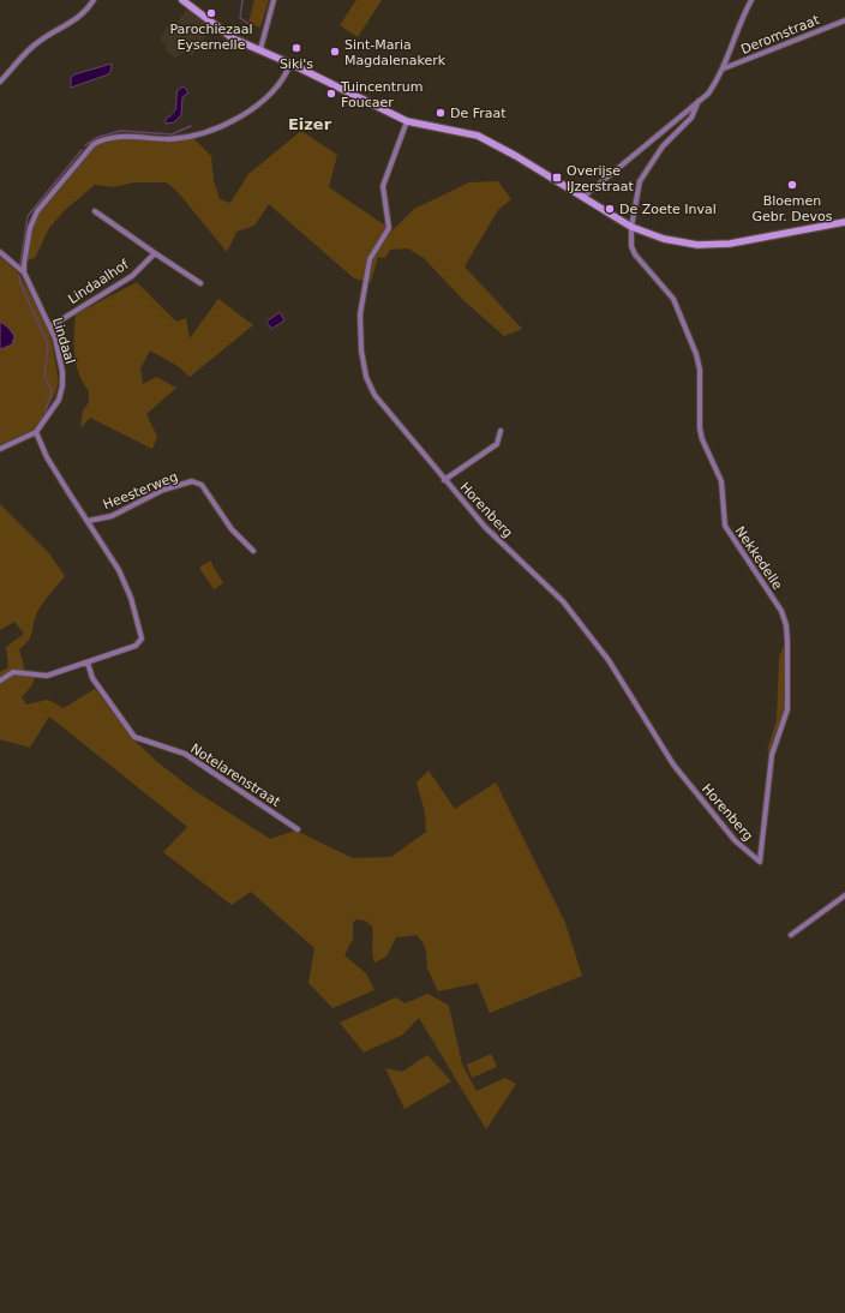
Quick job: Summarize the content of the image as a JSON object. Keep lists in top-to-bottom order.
{
  "streets": {
    "street": [
      "Deromstraat",
      "Lindaalhof",
      "Lindaal",
      "Heesterweg",
      "Horenberg",
      "Nekkedelle",
      "Notelarenstraat"
    ]
  },
  "crossings": [
    ["Lindaalhof", "Lindaal"],
    ["Horenberg", "Nekkedelle"]
  ],
  "districts": ["Eizer"],
  "places": {
    "other": [
      "Parochiezaal Eysernelle",
      "Siki's",
      "Sint-Maria Magdalenakerk",
      "Tuincentrum Foucaer",
      "De Fraat",
      "Bloemen Gebr. Devos",
      "De Zoete Inval"
    ],
    "transit": ["Overijse IJzerstraat"]
  }
}
